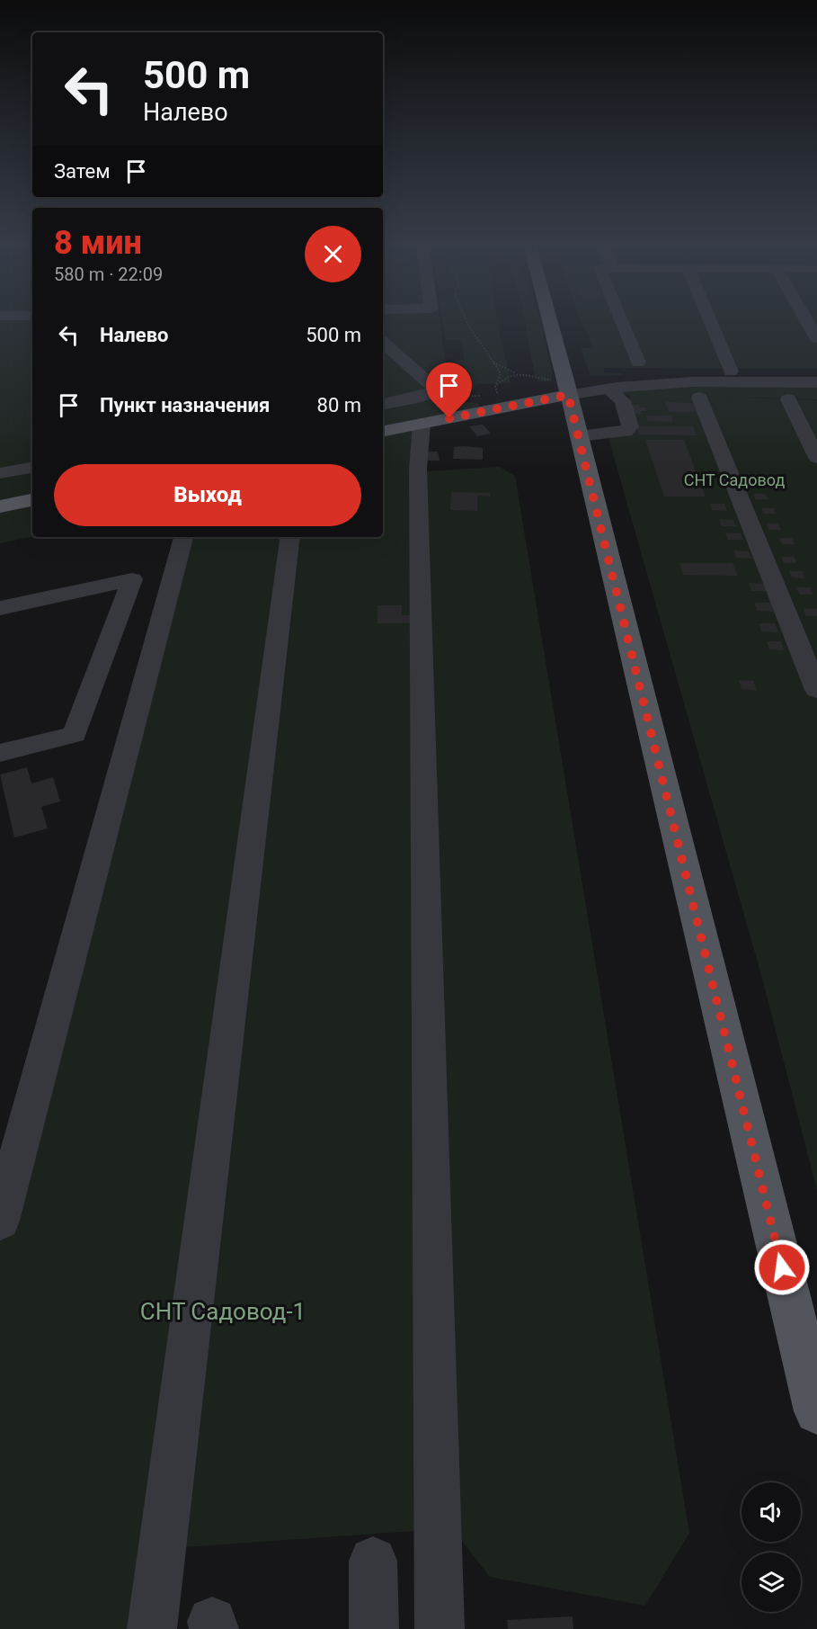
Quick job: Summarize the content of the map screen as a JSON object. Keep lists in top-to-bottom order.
{
  "parks": ["СНТ Садовод", "СНТ Садовод-1"],
  "page": {
    "turn": ["500 m", "Налево"],
    "then": "Затем",
    "heading": ["8 мин", "580 m · 22:09"],
    "list": [
      {
        "name": "Налево",
        "value": "500 m"
      },
      {
        "name": "Пункт назначения",
        "value": "80 m"
      }
    ],
    "buttons": "Выход"
  }
}
